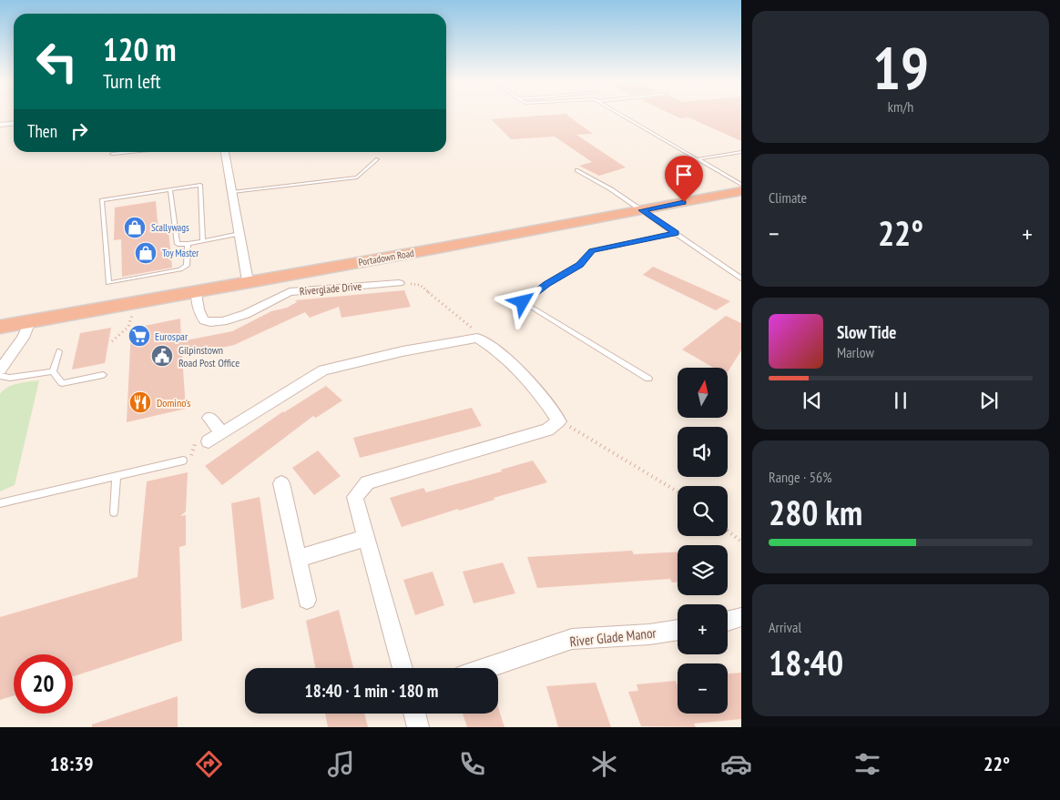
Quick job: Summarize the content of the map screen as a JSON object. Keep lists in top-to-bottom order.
{
  "streets": {
    "highway": ["Portadown Road"],
    "street": ["Riverglade Drive", "River Glade Manor"]
  },
  "crossings": [
    ["Portadown Road", "Riverglade Drive"]
  ],
  "places": {
    "shop": ["Scallywags", "Toy Master"],
    "supermarket": ["Eurospar"],
    "public building": ["Gilpinstown Road Post Office"],
    "restaurant": ["Domino's"]
  },
  "north": "top",
  "page": {
    "tile": [
      ["19", "km/h"],
      "Climate",
      ["Range · 56%", "280 km"],
      ["Arrival", "18:40"]
    ],
    "turn": ["120 m", "Turn left"],
    "then": "Then",
    "heat": ["−", "22°", "+"],
    "song": ["Slow Tide", "Marlow"],
    "map_buttons": ["+", "−"],
    "limit": "20",
    "trip": "18:40 · 1 min · 180 m",
    "tabs": ["18:39", "22°"]
  }
}
